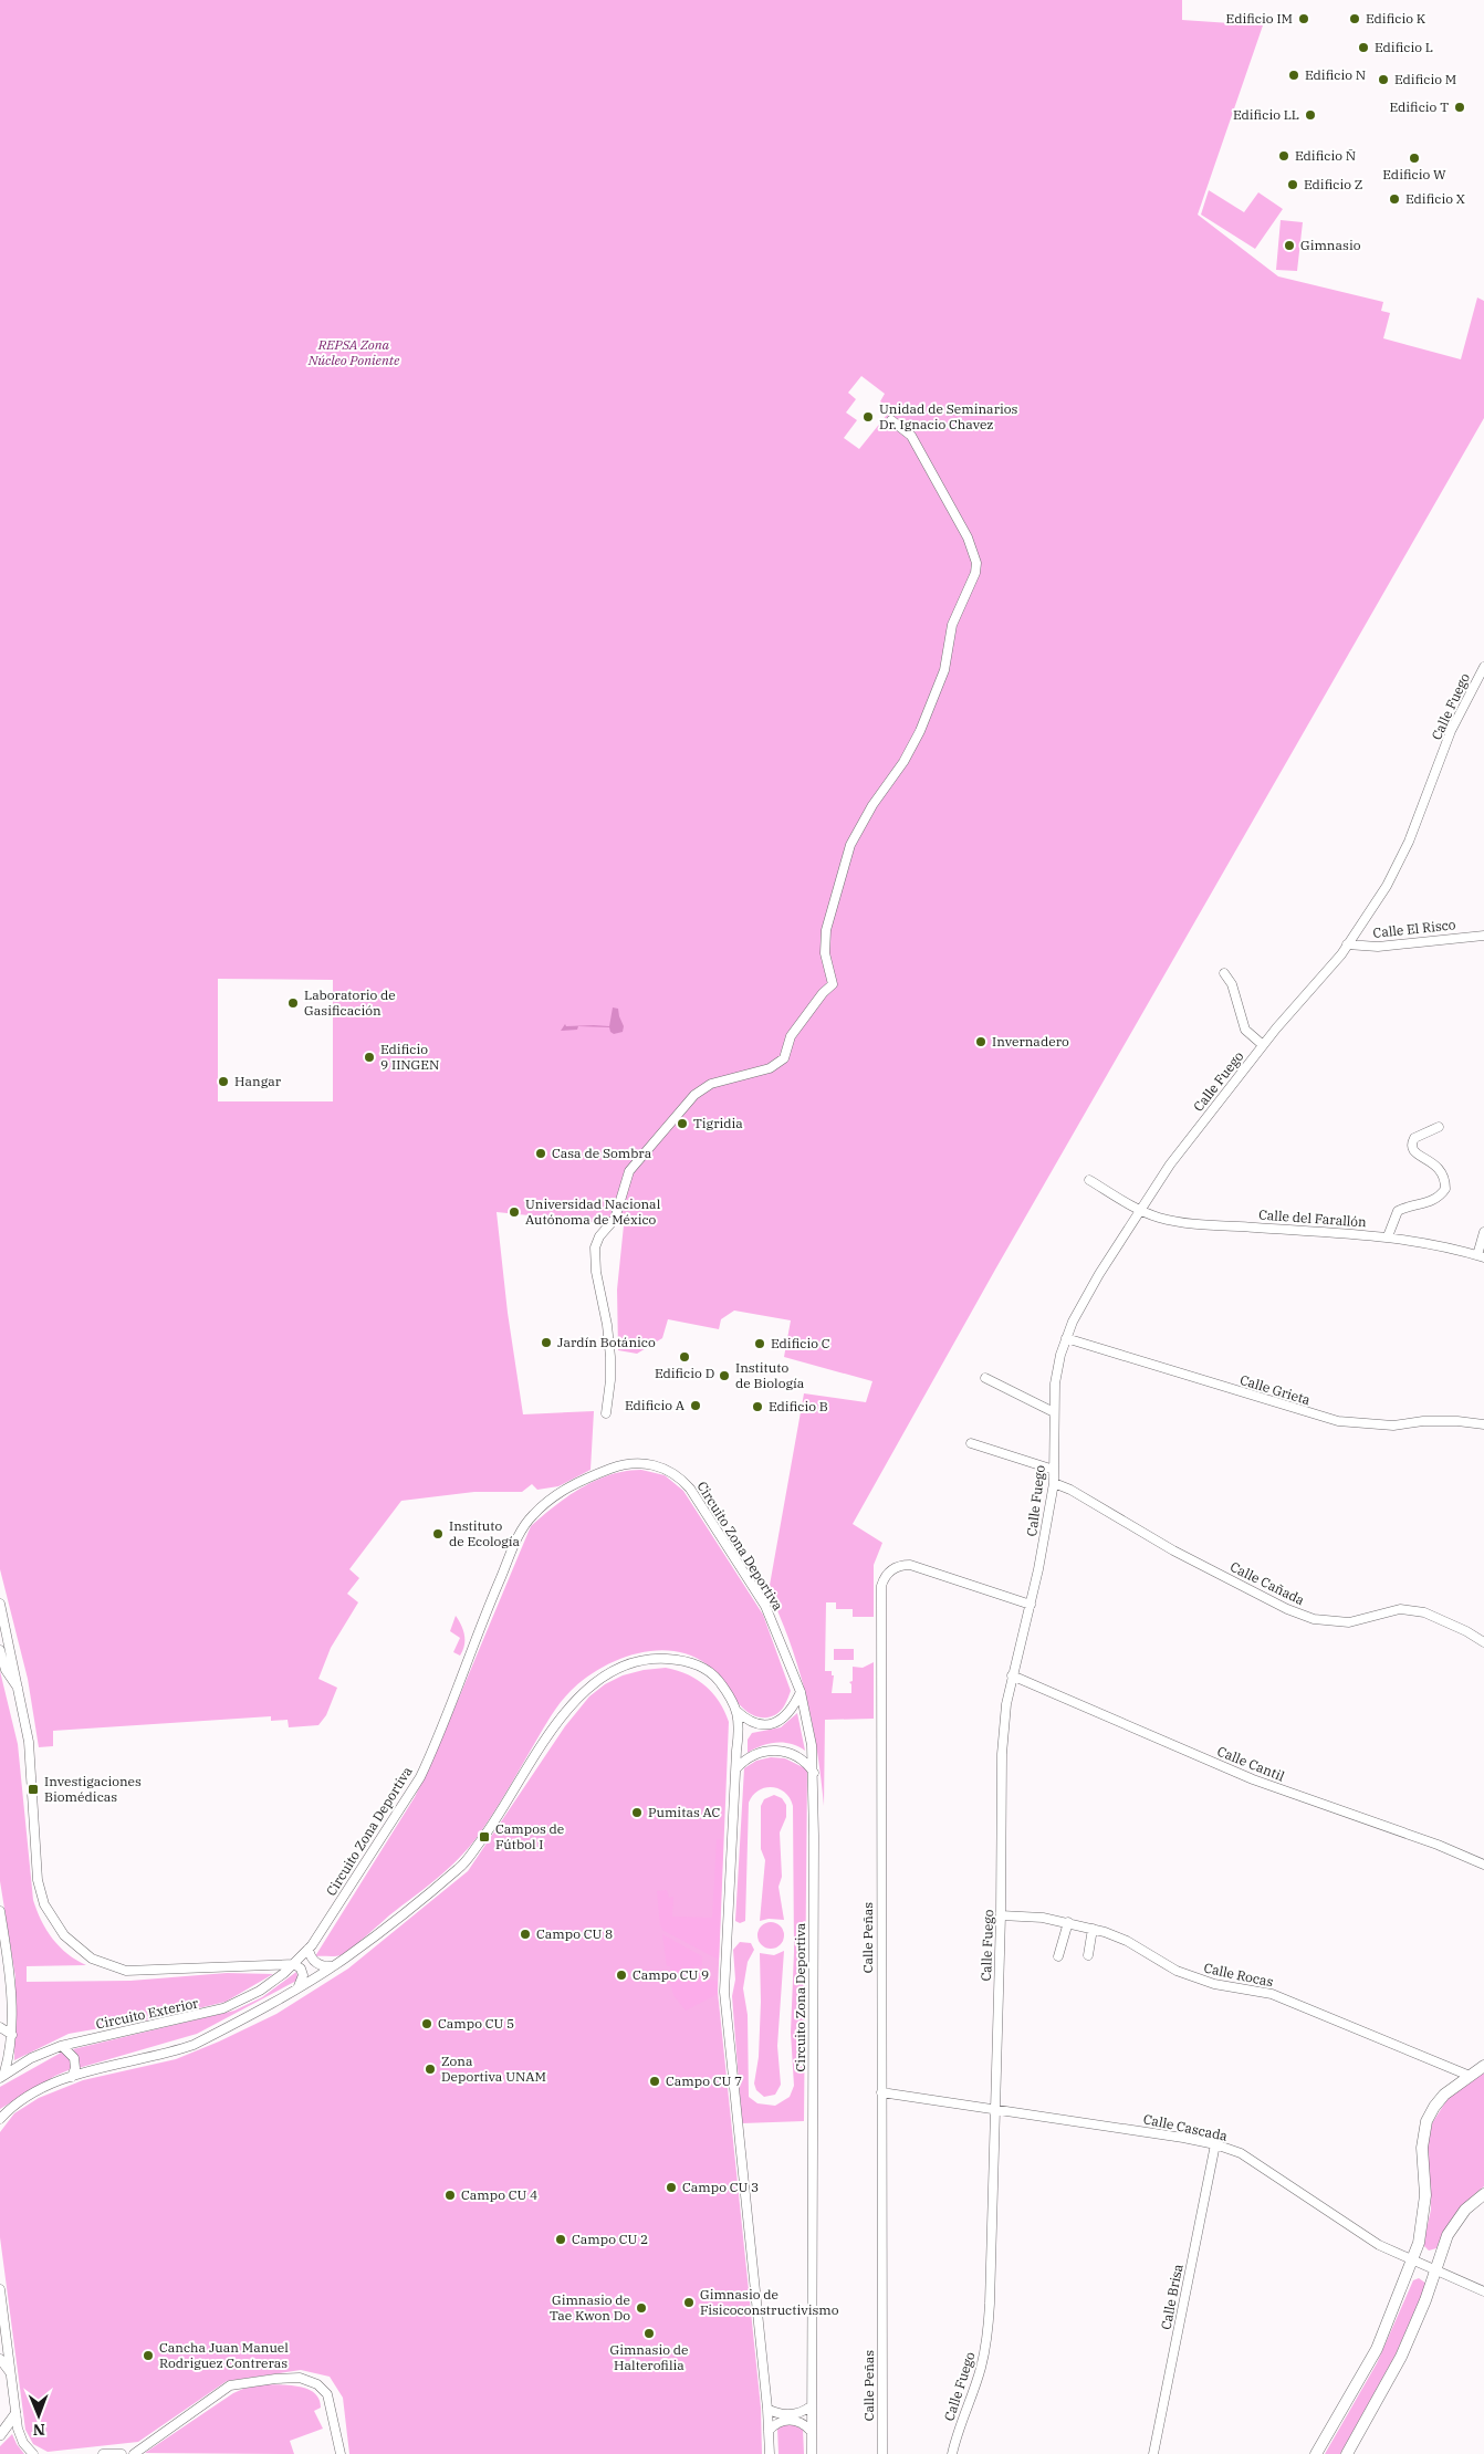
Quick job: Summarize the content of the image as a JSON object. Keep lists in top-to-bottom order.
{
  "streets": {
    "street": [
      "Calle Fuego",
      "Calle El Risco",
      "Calle del Farallón",
      "Calle Grieta",
      "Circuito Zona Deportiva",
      "Calle Cañada",
      "Calle Cantil",
      "Calle Peñas",
      "Calle Rocas",
      "Circuito Exterior",
      "Calle Cascada",
      "Calle Brisa"
    ]
  },
  "crossings": [
    ["Calle Fuego", "Calle El Risco"],
    ["Calle Fuego", "Calle del Farallón"],
    ["Calle Fuego", "Calle Grieta"],
    ["Calle Fuego", "Calle Cañada"],
    ["Calle Fuego", "Calle Cantil"],
    ["Calle Fuego", "Calle Peñas"],
    ["Calle Fuego", "Calle Rocas"],
    ["Calle Fuego", "Calle Cascada"],
    ["Circuito Zona Deportiva", "Circuito Exterior"],
    ["Calle Peñas", "Calle Cascada"],
    ["Calle Cascada", "Calle Brisa"]
  ],
  "parks": ["REPSA Zona Núcleo Poniente"],
  "places": {
    "other": [
      "Edificio IM",
      "Edificio K",
      "Edificio L",
      "Edificio N",
      "Edificio M",
      "Edificio T",
      "Edificio LL",
      "Edificio Ñ",
      "Edificio W",
      "Edificio Z",
      "Edificio X",
      "Gimnasio",
      "Unidad de Seminarios Dr. Ignacio Chavez",
      "Laboratorio de Gasificación",
      "Invernadero",
      "Edificio 9 IINGEN",
      "Hangar",
      "Tigridia",
      "Casa de Sombra",
      "Universidad Nacional Autónoma de México",
      "Jardín Botánico",
      "Edificio C",
      "Edificio D",
      "Instituto de Biología",
      "Edificio A",
      "Edificio B",
      "Instituto de Ecología",
      "Pumitas AC",
      "Campo CU 8",
      "Campo CU 9",
      "Campo CU 5",
      "Zona Deportiva UNAM",
      "Campo CU 7",
      "Campo CU 3",
      "Campo CU 4",
      "Campo CU 2",
      "Gimnasio de Fisicoconstructivismo",
      "Gimnasio de Tae Kwon Do",
      "Gimnasio de Halterofilia",
      "Cancha Juan Manuel Rodriguez Contreras"
    ],
    "transit": ["Investigaciones Biomédicas", "Campos de Fútbol I"]
  },
  "north": "bottom"
}
